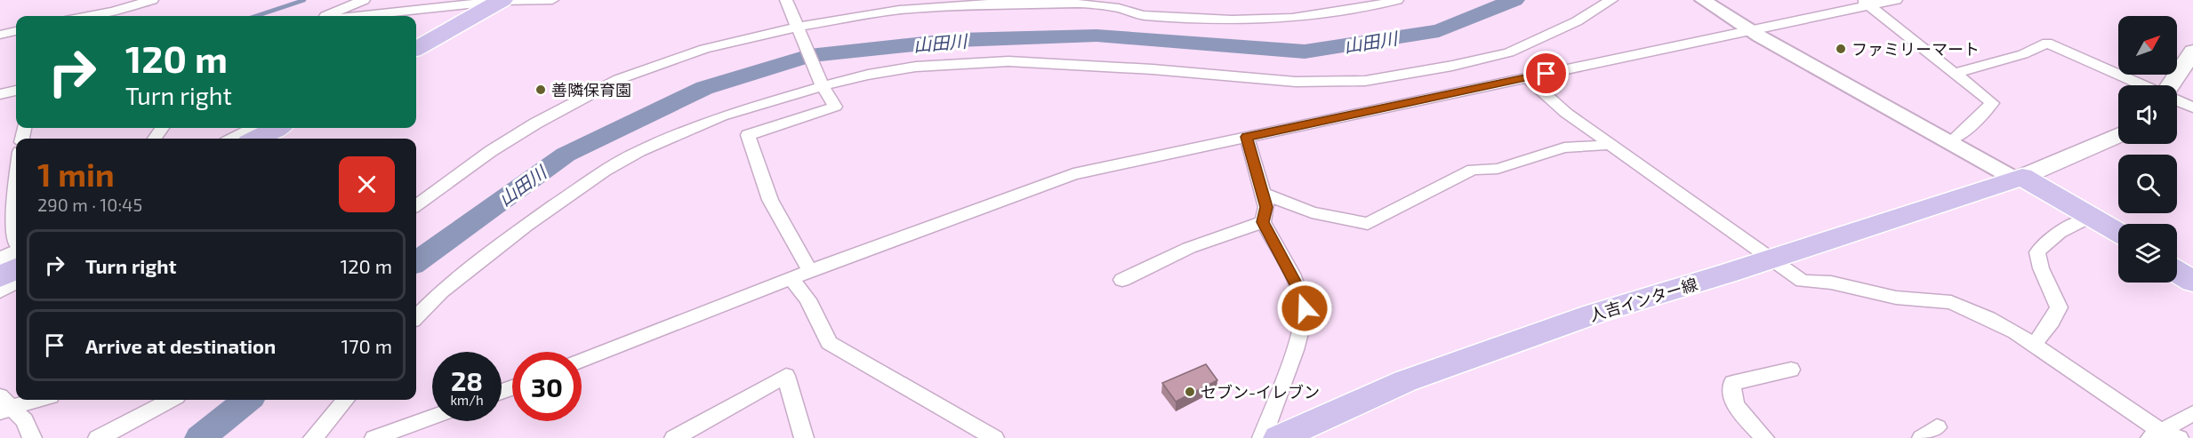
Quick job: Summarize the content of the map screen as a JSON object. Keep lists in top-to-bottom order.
{
  "streets": {
    "main road": ["人吉インター線"]
  },
  "water": ["山田川"],
  "places": ["ファミリーマート", "善隣保育園", "セブン-イレブン"],
  "north": "top right",
  "page": {
    "turn": ["120 m", "Turn right"],
    "heading": ["1 min", "290 m · 10:45"],
    "list": [
      {
        "name": "Turn right",
        "value": "120 m"
      },
      {
        "name": "Arrive at destination",
        "value": "170 m"
      }
    ],
    "speed": "28 km/h",
    "limit": "30"
  }
}
